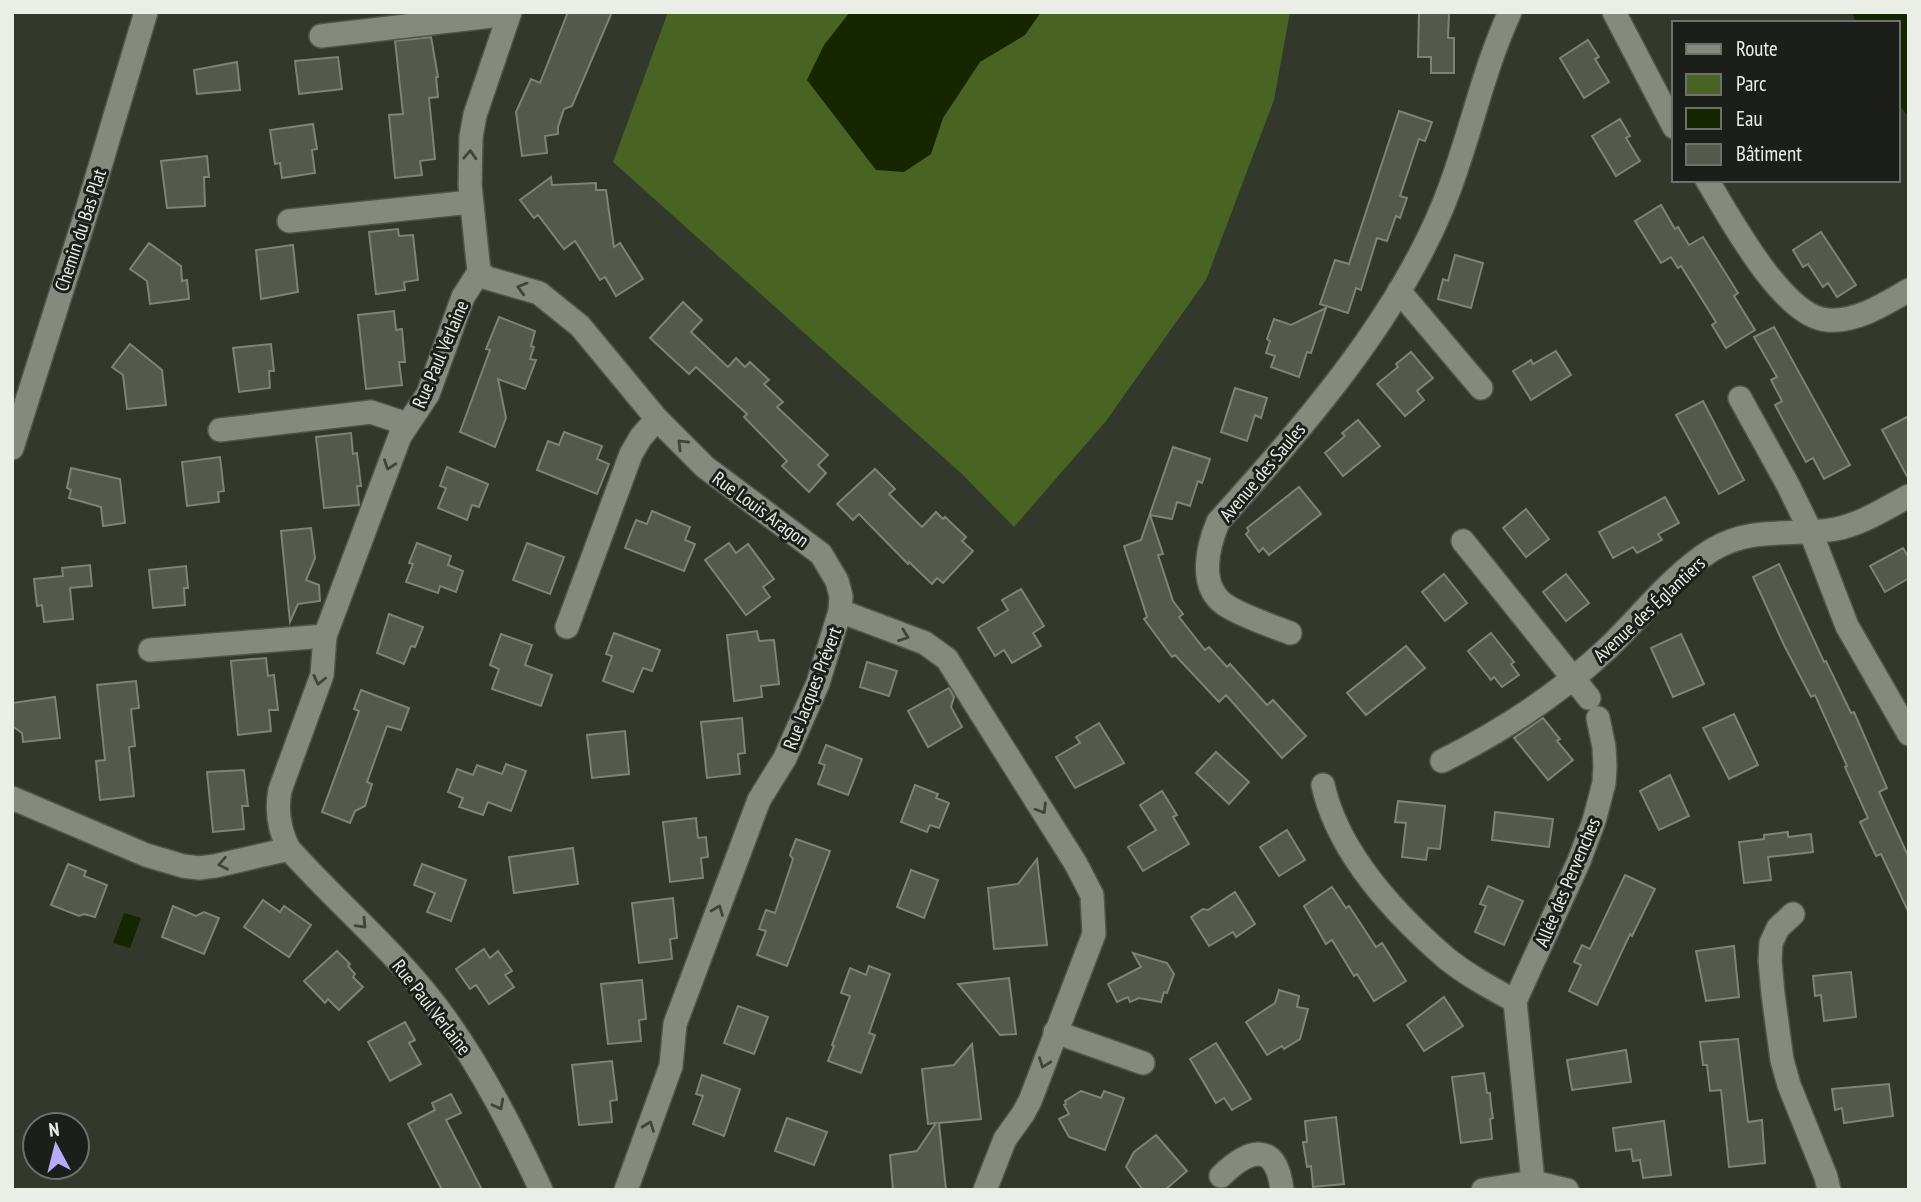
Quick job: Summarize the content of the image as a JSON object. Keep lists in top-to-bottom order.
{
  "streets": {
    "street": [
      "Chemin du Bas Plat",
      "Rue Paul Verlaine",
      "Avenue des Saules",
      "Rue Louis Aragon",
      "Avenue des Églantiers",
      "Rue Jacques Prévert",
      "Allée des Pervenches"
    ]
  },
  "crossings": [
    ["Rue Paul Verlaine", "Rue Louis Aragon"],
    ["Rue Louis Aragon", "Rue Jacques Prévert"],
    ["Avenue des Églantiers", "Allée des Pervenches"]
  ],
  "one_way": ["Rue Paul Verlaine", "Rue Louis Aragon"],
  "legend": [
    "Route",
    "Parc",
    "Eau",
    "Bâtiment"
  ],
  "north": "top"
}
